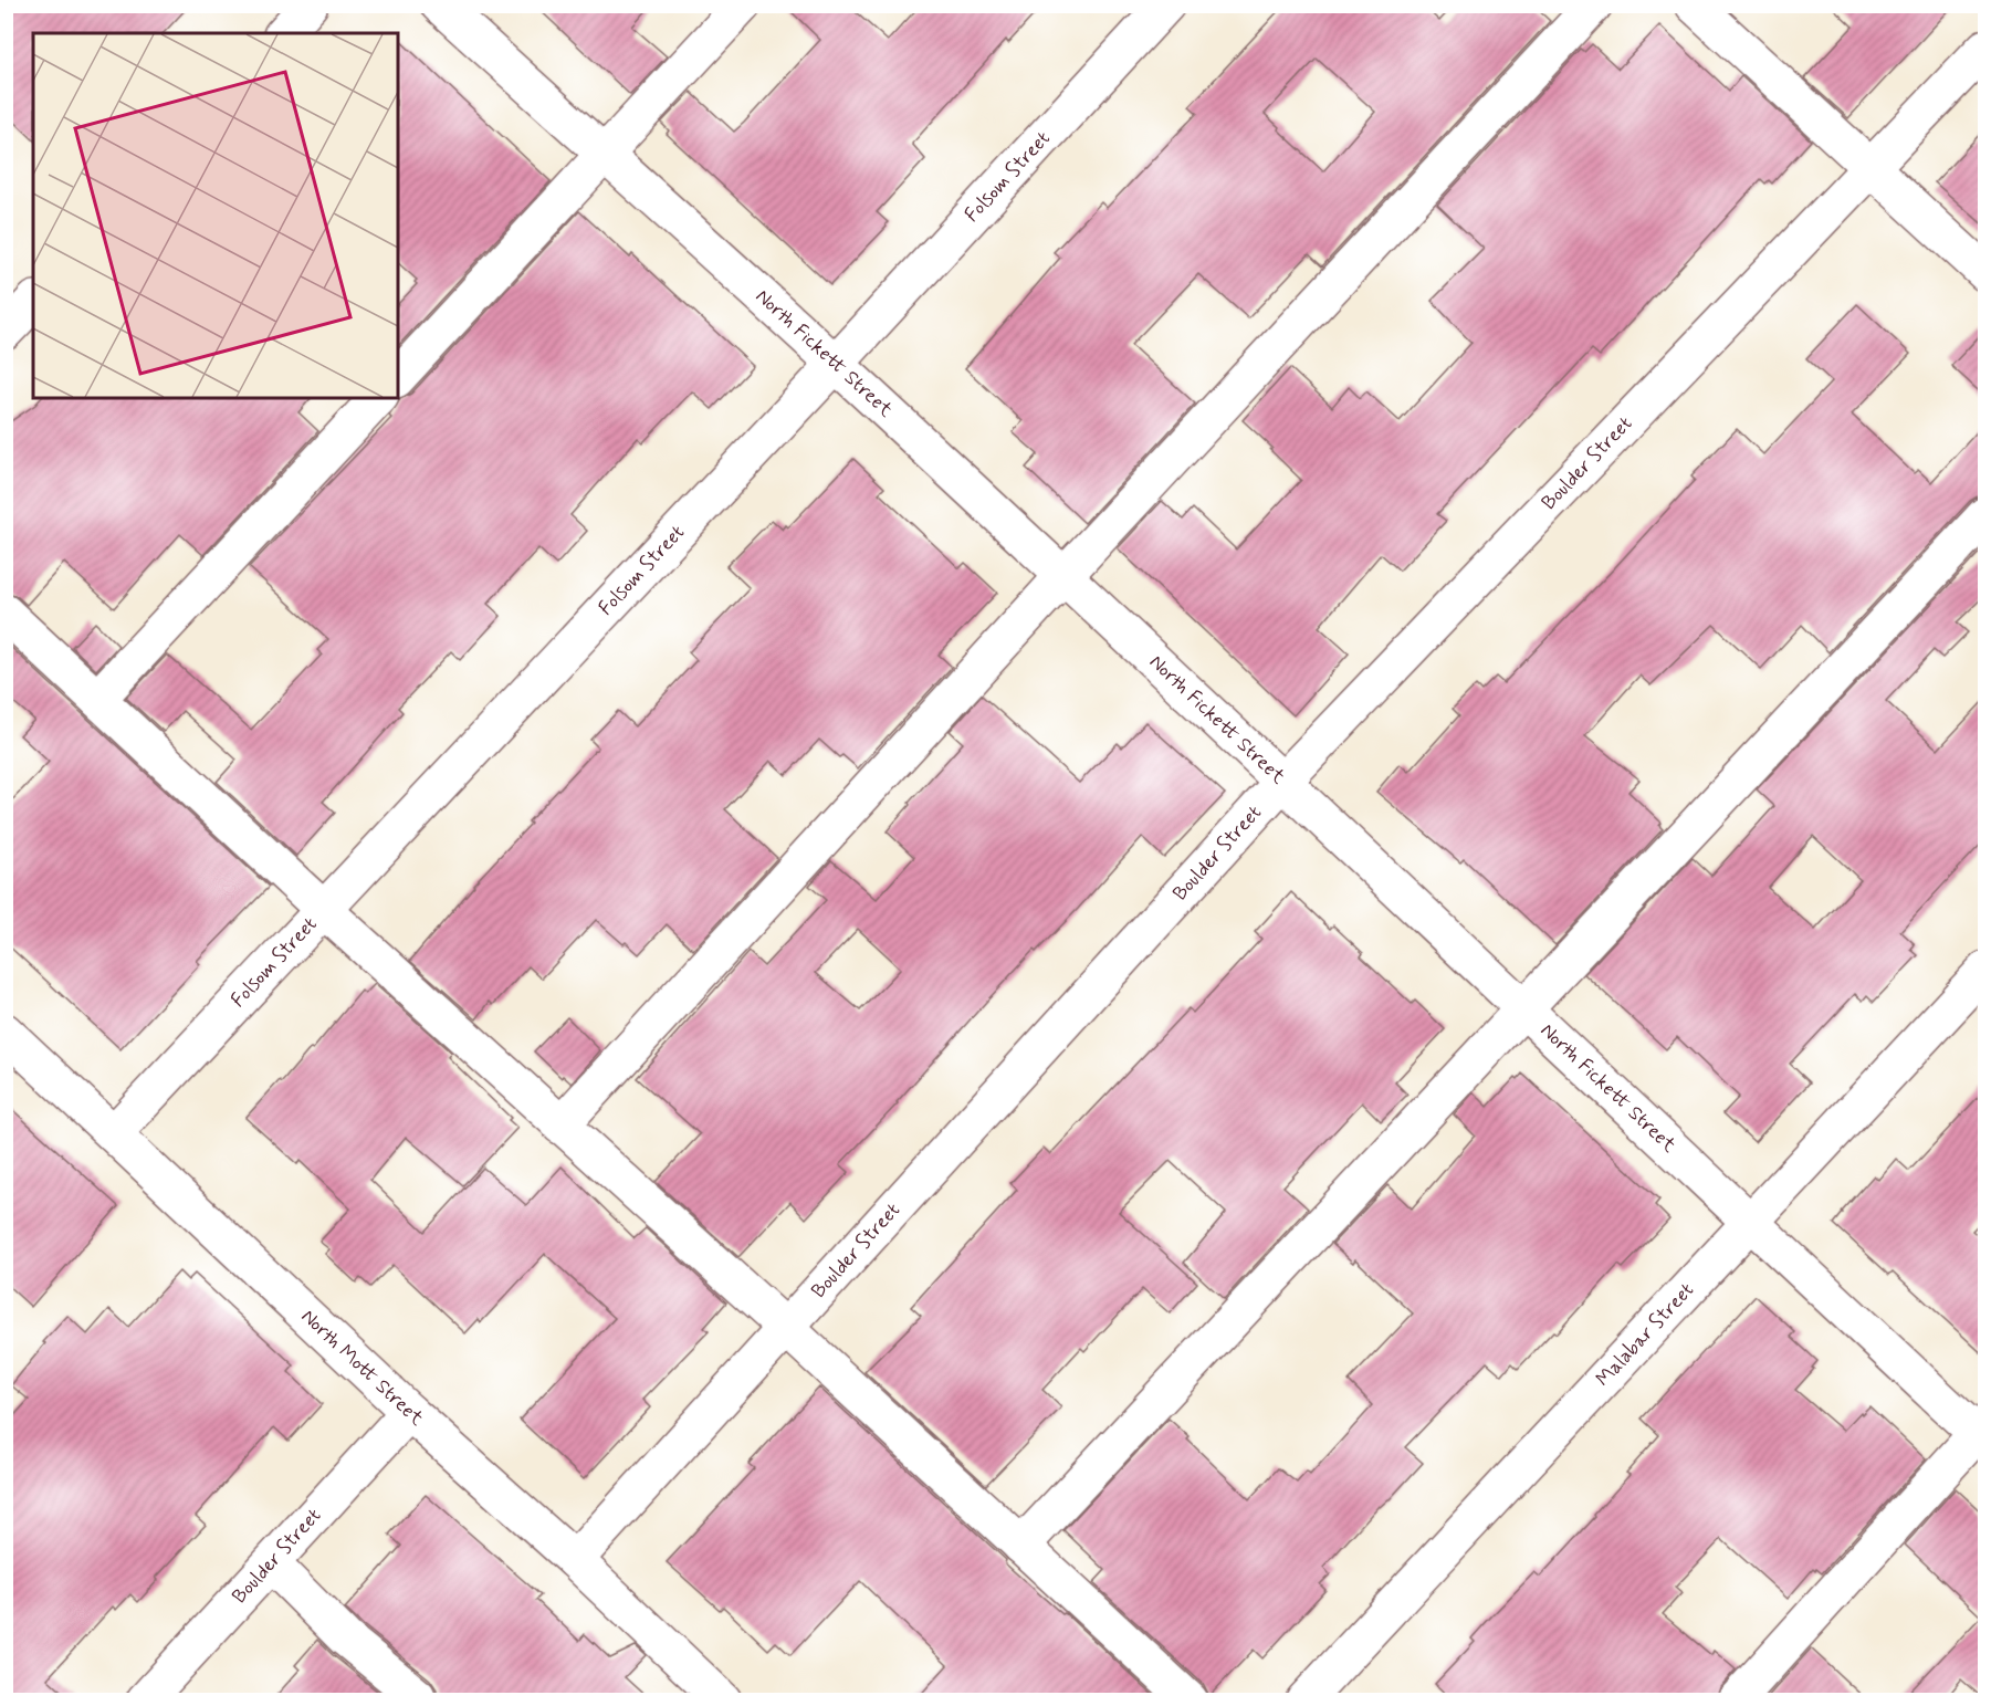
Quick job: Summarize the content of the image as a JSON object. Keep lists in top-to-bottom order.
{
  "streets": {
    "street": [
      "Folsom Street",
      "North Fickett Street",
      "Boulder Street",
      "Malabar Street",
      "North Mott Street"
    ]
  },
  "crossings": [
    ["Folsom Street", "North Fickett Street"],
    ["Folsom Street", "North Mott Street"],
    ["North Fickett Street", "Boulder Street"],
    ["North Fickett Street", "Malabar Street"],
    ["Boulder Street", "North Mott Street"]
  ]
}
